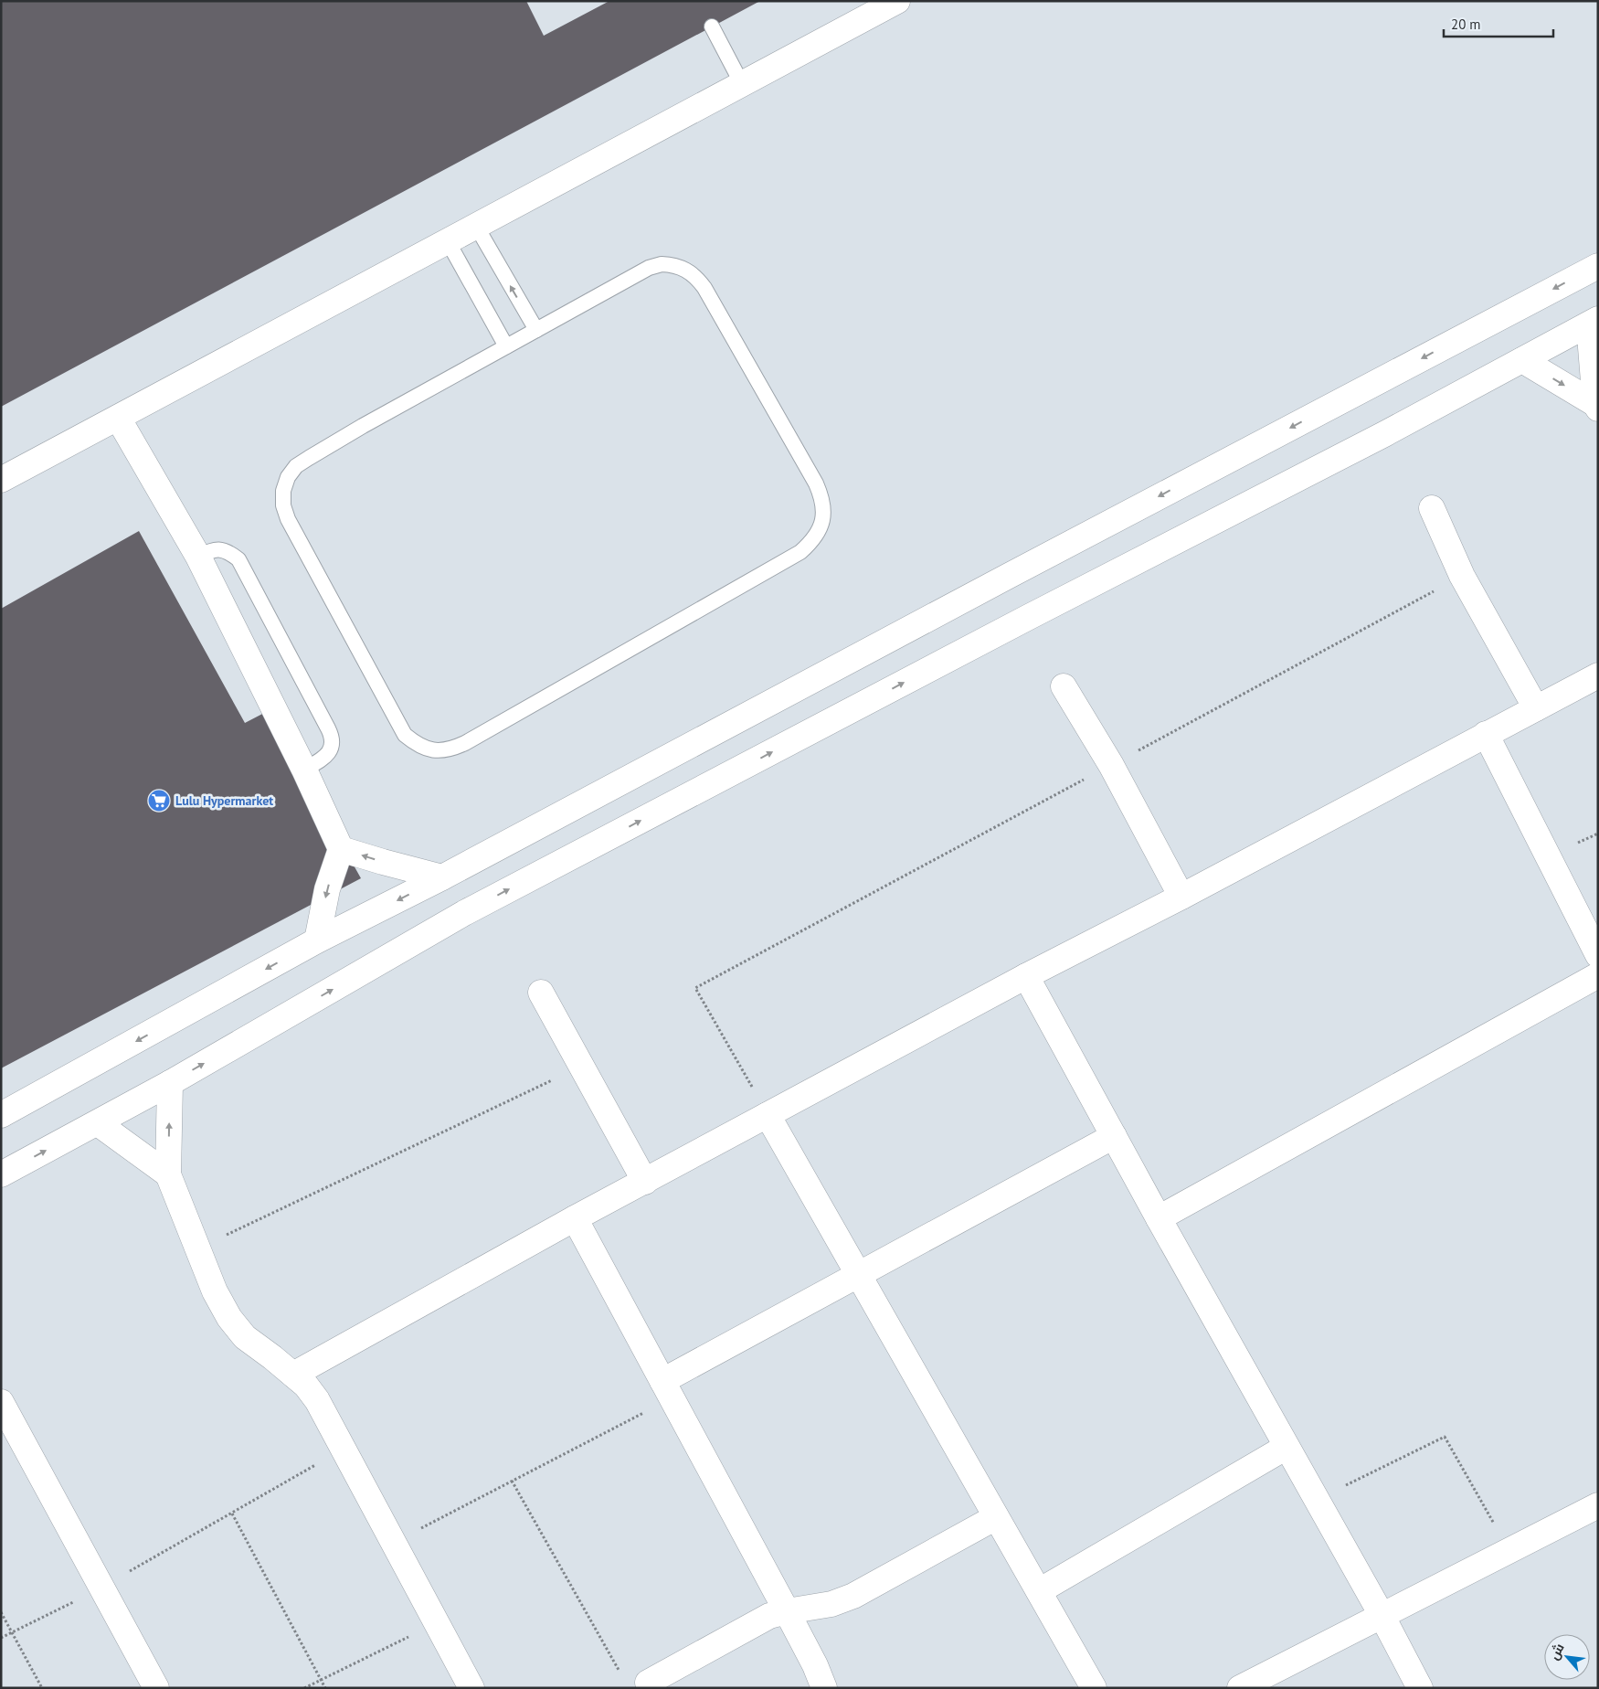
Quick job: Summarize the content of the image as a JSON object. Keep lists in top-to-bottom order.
{
  "places": {
    "supermarket": ["Lulu Hypermarket"]
  },
  "scale_bar": "20 m",
  "north": "top left"
}
